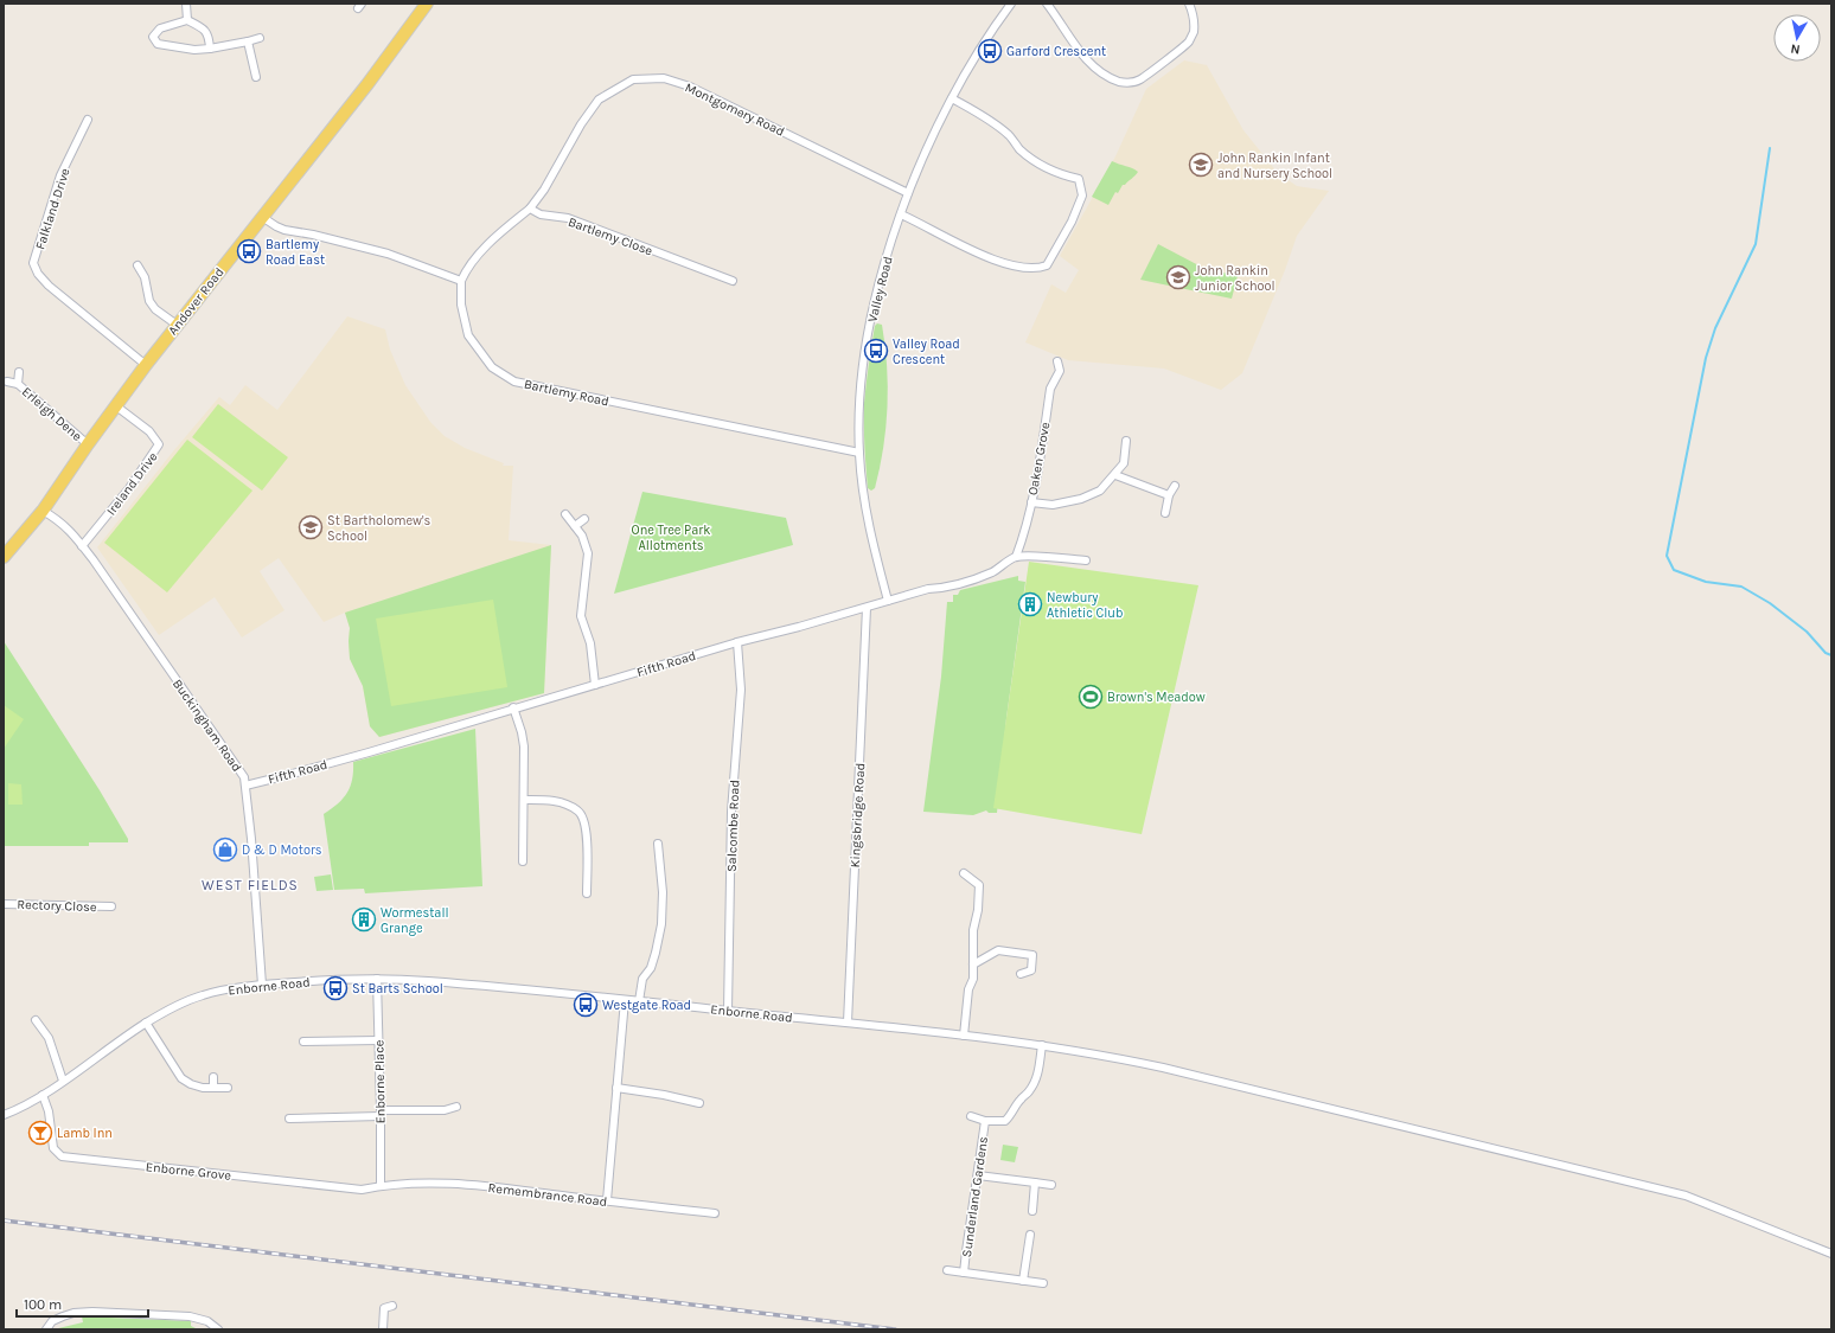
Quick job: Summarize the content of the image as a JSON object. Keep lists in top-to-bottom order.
{
  "streets": {
    "main road": ["Andover Road"],
    "street": [
      "Montgomery Road",
      "Falkland Drive",
      "Bartlemy Close",
      "Valley Road",
      "Bartlemy Road",
      "Erleigh Dene",
      "Oaken Grove",
      "Ireland Drive",
      "Fifth Road",
      "Buckingham Road",
      "Kingsbridge Road",
      "Salcombe Road",
      "Rectory Close",
      "Enborne Road",
      "Enborne Place",
      "Enborne Grove",
      "Remembrance Road",
      "Sunderland Gardens"
    ]
  },
  "crossings": [
    ["Montgomery Road", "Bartlemy Close"],
    ["Montgomery Road", "Valley Road"],
    ["Falkland Drive", "Andover Road"],
    ["Valley Road", "Bartlemy Road"],
    ["Valley Road", "Fifth Road"],
    ["Andover Road", "Erleigh Dene"],
    ["Andover Road", "Ireland Drive"],
    ["Andover Road", "Buckingham Road"],
    ["Oaken Grove", "Fifth Road"],
    ["Ireland Drive", "Buckingham Road"],
    ["Fifth Road", "Buckingham Road"],
    ["Fifth Road", "Kingsbridge Road"],
    ["Fifth Road", "Salcombe Road"],
    ["Buckingham Road", "Enborne Road"],
    ["Kingsbridge Road", "Enborne Road"],
    ["Salcombe Road", "Enborne Road"],
    ["Enborne Road", "Enborne Place"],
    ["Enborne Road", "Enborne Grove"],
    ["Enborne Road", "Sunderland Gardens"],
    ["Enborne Place", "Enborne Grove"],
    ["Enborne Place", "Remembrance Road"],
    ["Enborne Grove", "Remembrance Road"]
  ],
  "districts": ["WEST FIELDS"],
  "parks": ["One Tree Park Allotments"],
  "places": {
    "bus stop": [
      "Garford Crescent",
      "Bartlemy Road East",
      "Valley Road Crescent",
      "St Barts School",
      "Westgate Road"
    ],
    "school or university": ["John Rankin Infant and Nursery School", "John Rankin Junior School", "St Bartholomew's School"],
    "building": ["Newbury Athletic Club", "Wormestall Grange"],
    "sports": ["Brown's Meadow"],
    "shop": ["D & D Motors"],
    "bar": ["Lamb Inn"]
  },
  "scale_bar": "100 m",
  "north": "bottom"
}
